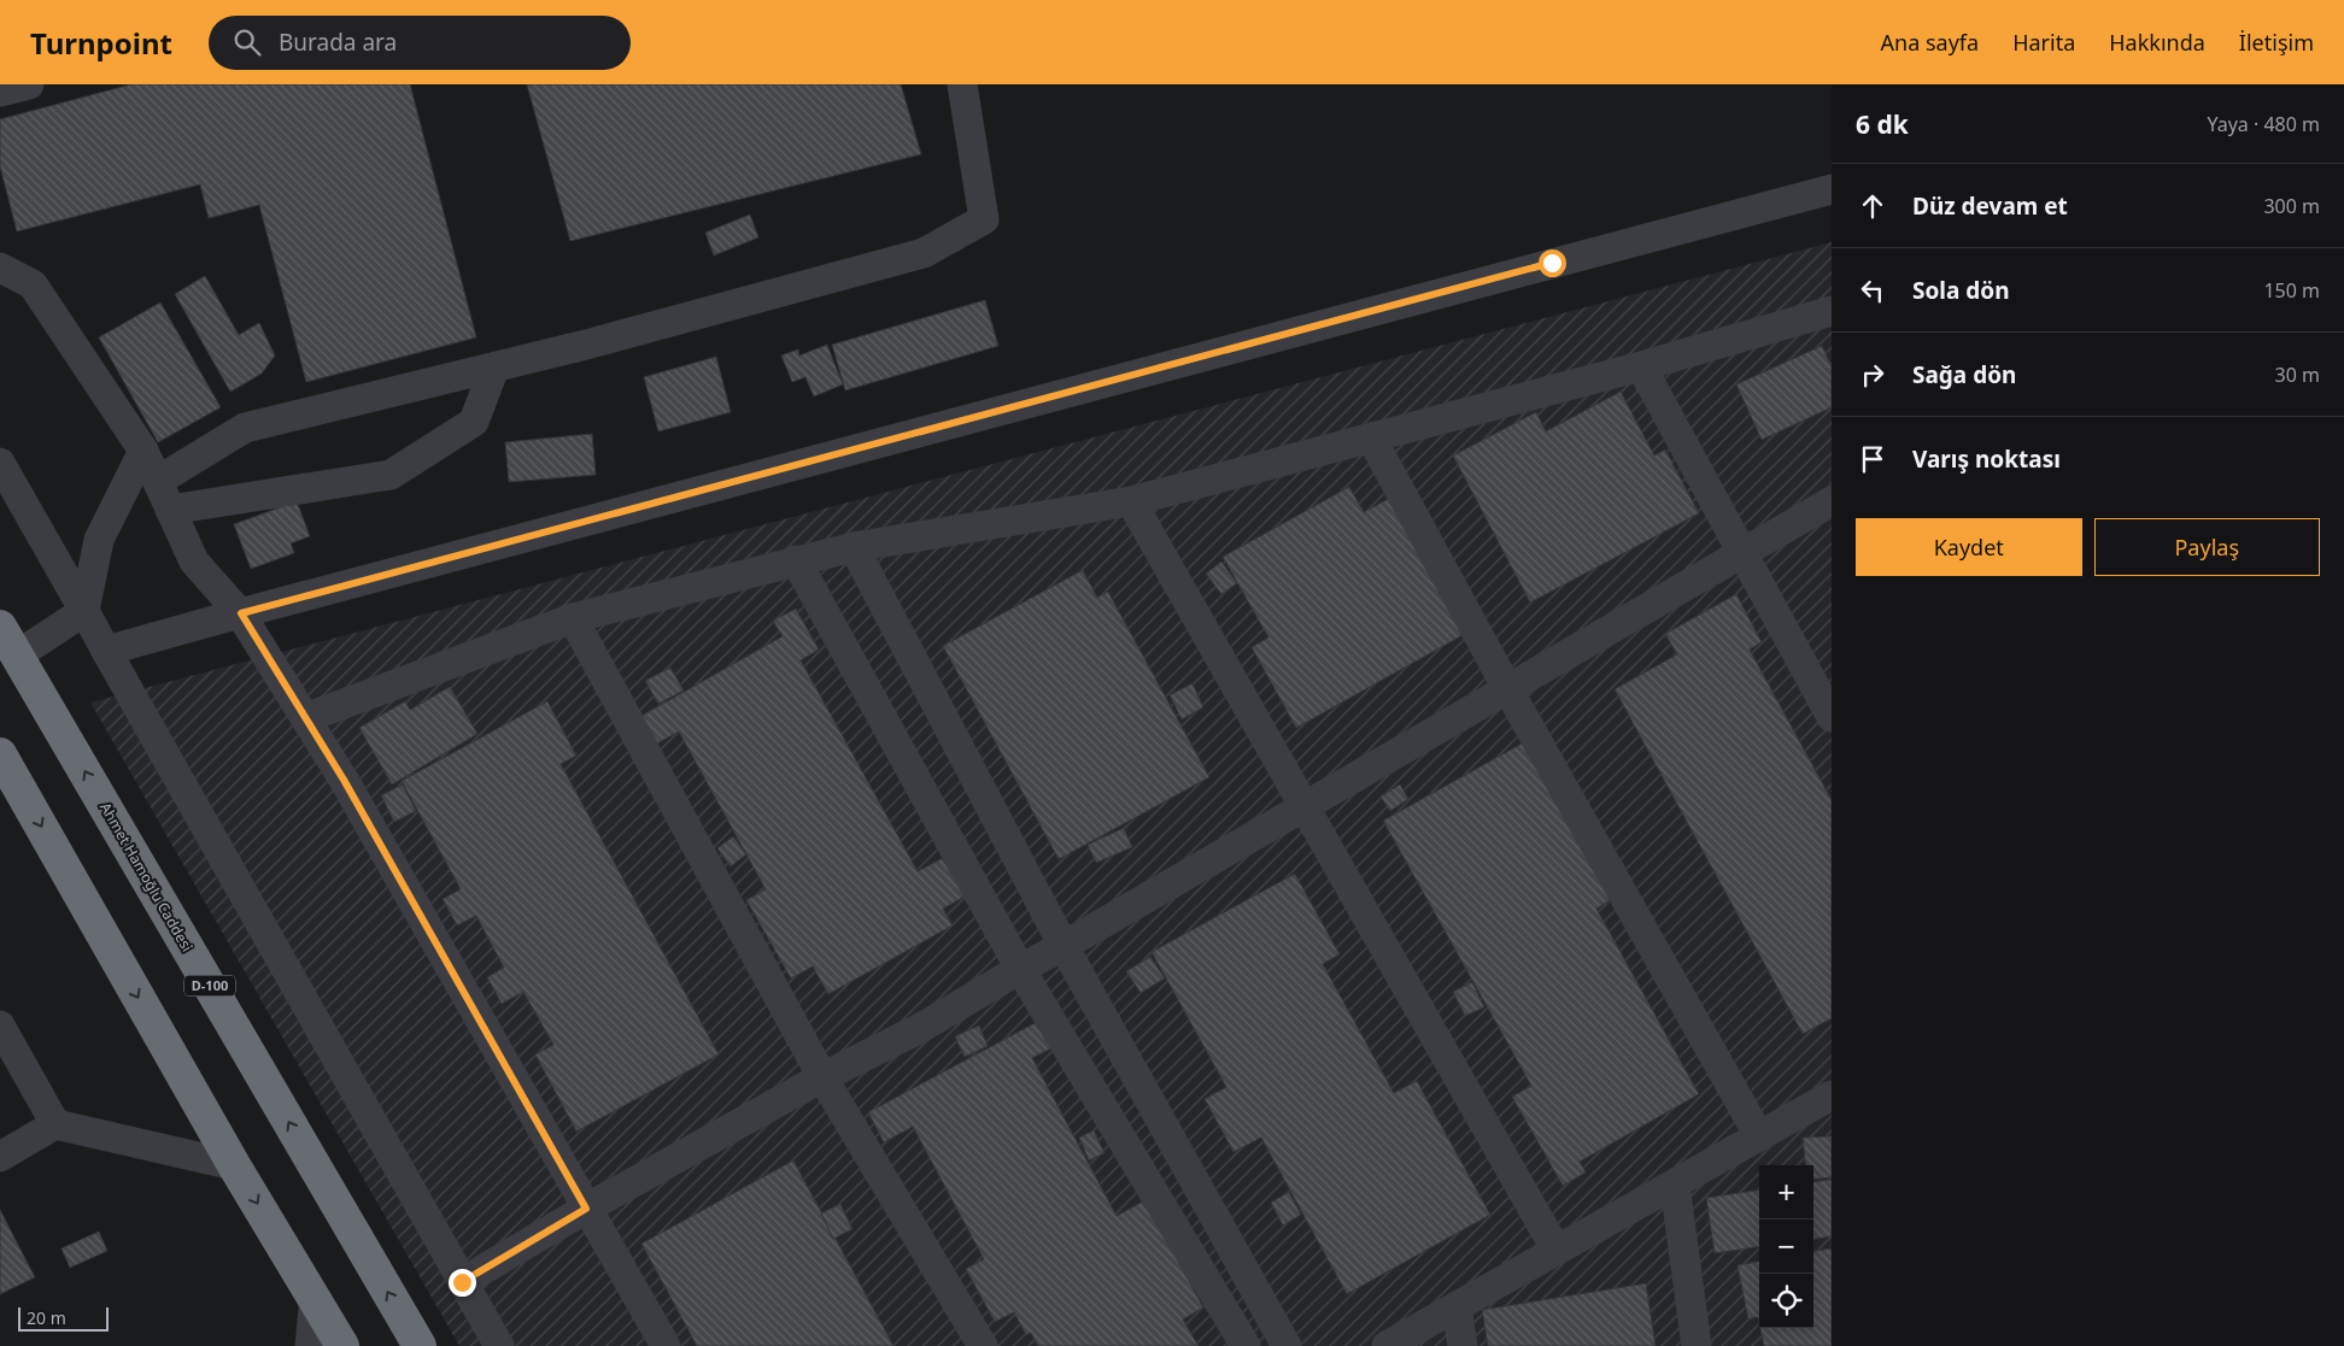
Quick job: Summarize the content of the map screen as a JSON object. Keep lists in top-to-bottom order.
{
  "streets": {
    "highway": ["Ahmet Hamoğlu Caddesi", "D-100"]
  },
  "scale_bar": "20 m",
  "page": {
    "header": "Turnpoint",
    "search": "Burada ara",
    "nav": [
      "Ana sayfa",
      "Harita",
      "Hakkında",
      "İletişim"
    ],
    "heading": ["6 dk", "Yaya · 480 m"],
    "list": [
      ["Düz devam et", "300 m"],
      ["Sola dön", "150 m"],
      ["Sağa dön", "30 m"],
      "Varış noktası"
    ],
    "buttons": ["Kaydet", "Paylaş"],
    "map_buttons": ["+", "−"],
    "scale": "20 m"
  }
}
